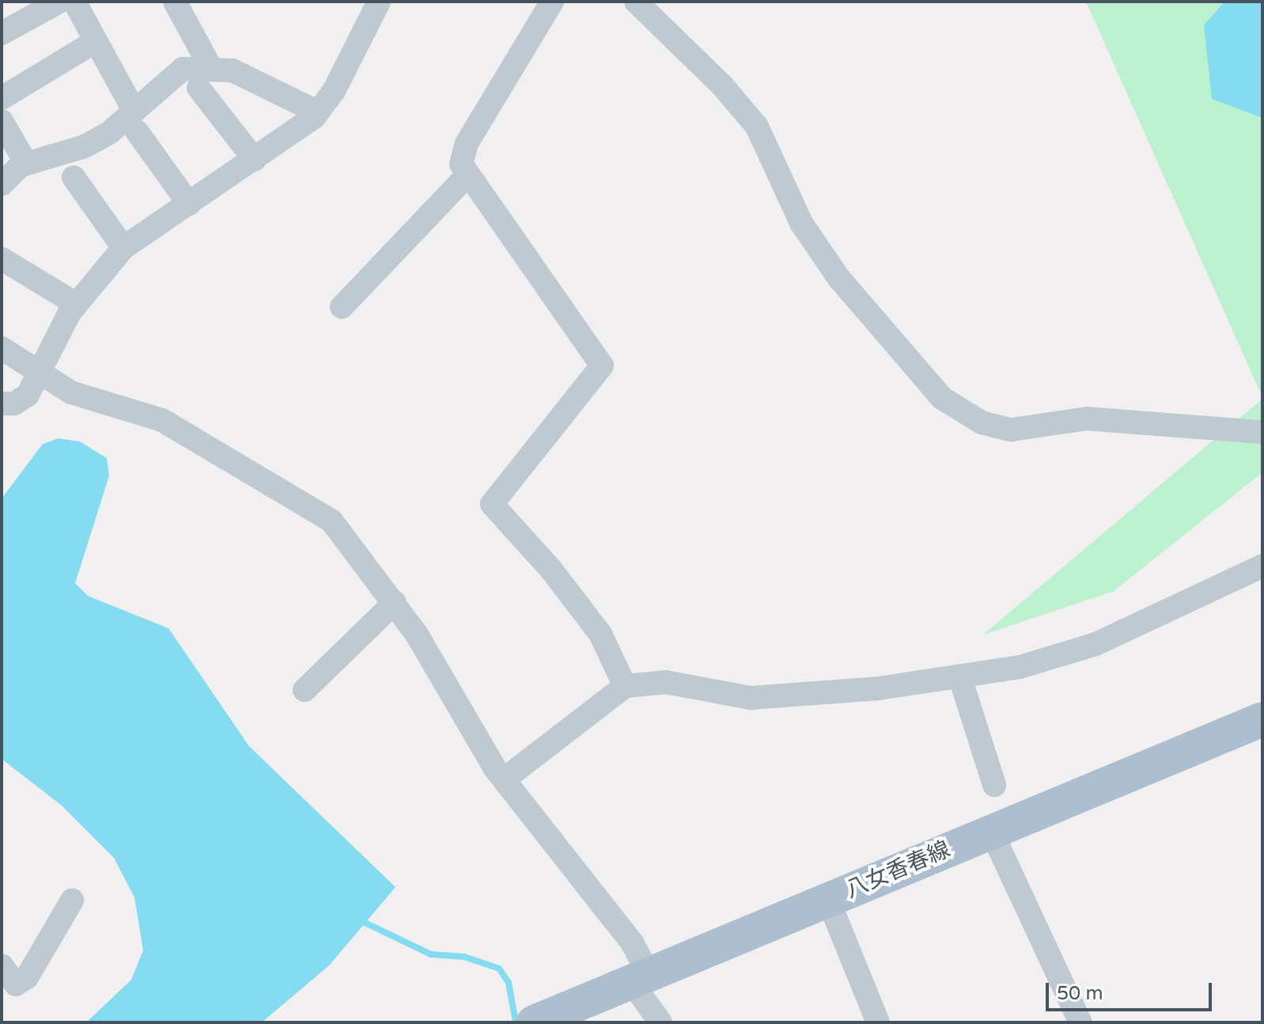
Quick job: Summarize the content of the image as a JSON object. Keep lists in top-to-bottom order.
{
  "streets": {
    "main road": ["八女香春線"]
  },
  "scale_bar": "50 m"
}
